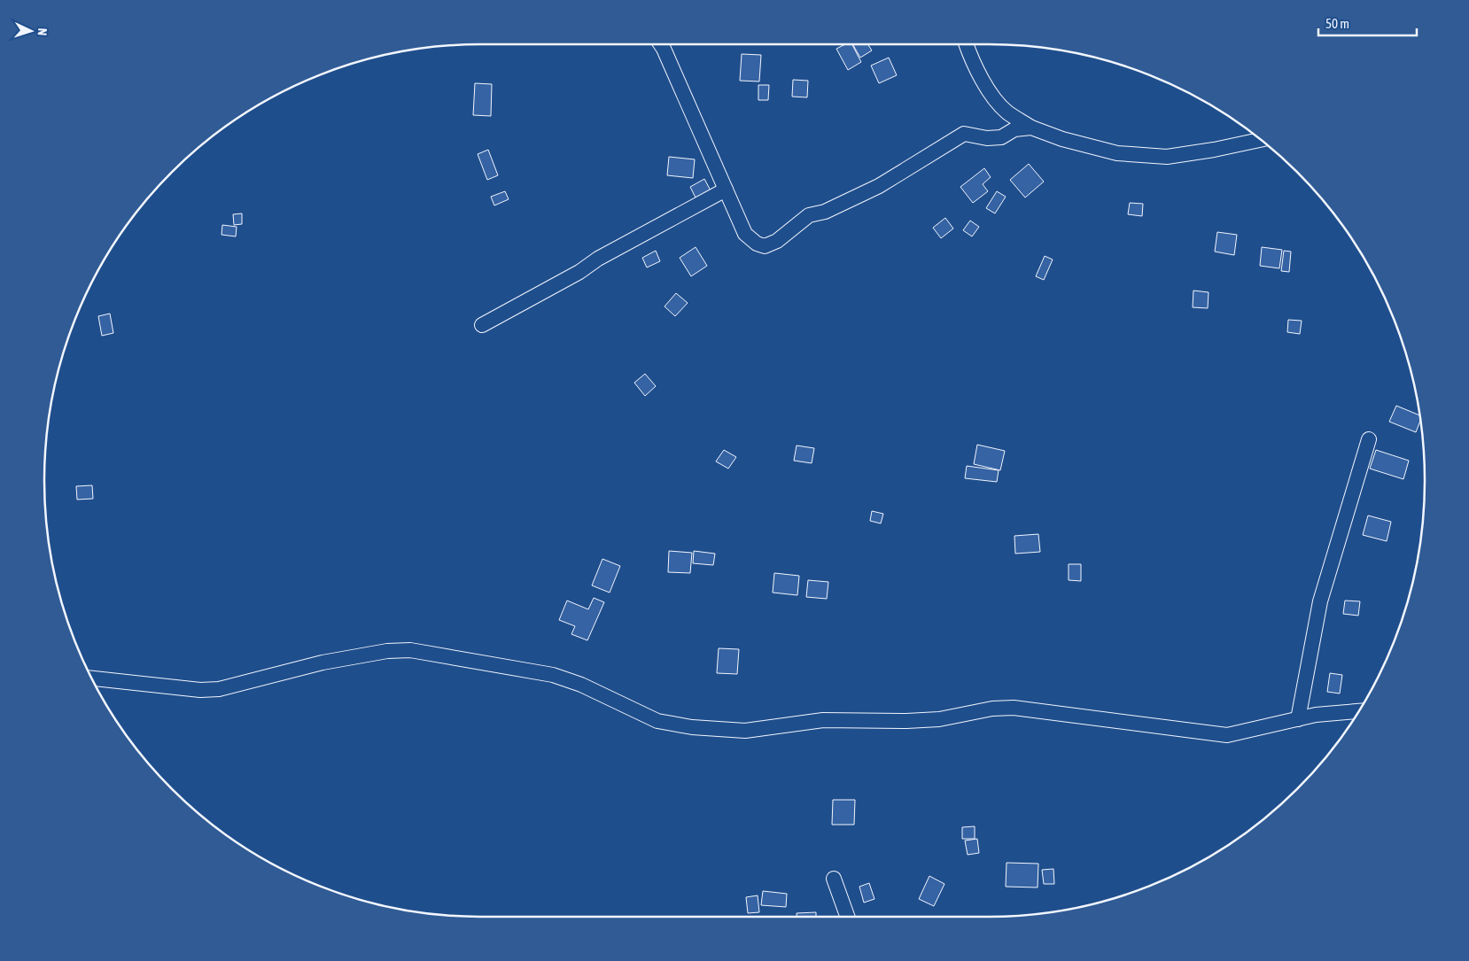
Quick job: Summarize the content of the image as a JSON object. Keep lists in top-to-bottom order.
{
  "scale_bar": "50 m",
  "north": "right"
}
